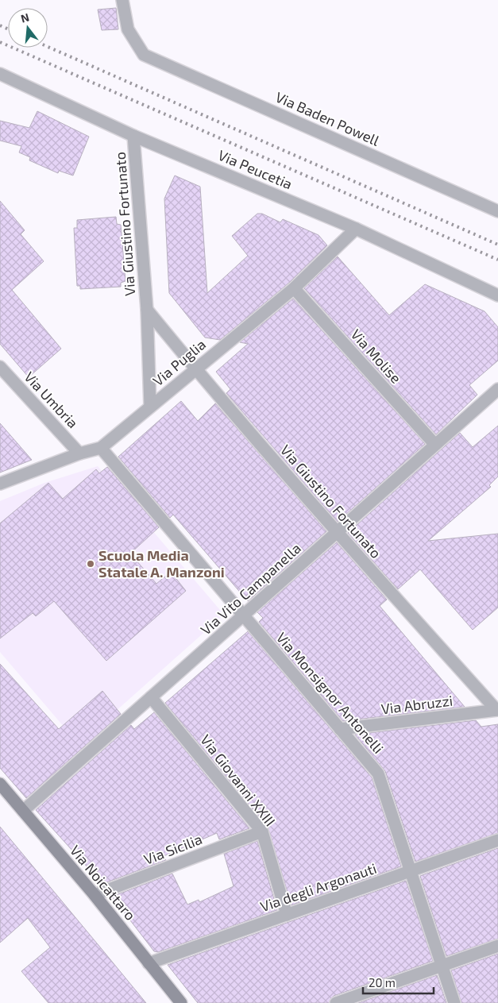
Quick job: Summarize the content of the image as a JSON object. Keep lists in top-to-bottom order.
{
  "streets": {
    "street": [
      "Via Baden Powell",
      "Via Peucetia",
      "Via Giustino Fortunato",
      "Via Molise",
      "Via Puglia",
      "Via Umbria",
      "Via Vito Campanella",
      "Via Monsignor Antonelli",
      "Via Abruzzi",
      "Via Giovanni XXIII",
      "Via Sicilia",
      "Via Noicattaro",
      "Via degli Argonauti"
    ]
  },
  "crossings": [
    ["Via Peucetia", "Via Giustino Fortunato"],
    ["Via Peucetia", "Via Puglia"],
    ["Via Giustino Fortunato", "Via Puglia"],
    ["Via Giustino Fortunato", "Via Vito Campanella"],
    ["Via Giustino Fortunato", "Via Abruzzi"],
    ["Via Molise", "Via Puglia"],
    ["Via Molise", "Via Vito Campanella"],
    ["Via Puglia", "Via Umbria"],
    ["Via Puglia", "Via Monsignor Antonelli"],
    ["Via Vito Campanella", "Via Monsignor Antonelli"],
    ["Via Vito Campanella", "Via Giovanni XXIII"],
    ["Via Vito Campanella", "Via Noicattaro"],
    ["Via Monsignor Antonelli", "Via Abruzzi"],
    ["Via Monsignor Antonelli", "Via degli Argonauti"],
    ["Via Giovanni XXIII", "Via Sicilia"],
    ["Via Giovanni XXIII", "Via degli Argonauti"],
    ["Via Sicilia", "Via Noicattaro"],
    ["Via Noicattaro", "Via degli Argonauti"]
  ],
  "places": ["Scuola Media Statale A. Manzoni"],
  "scale_bar": "20 m",
  "north": "top"
}
